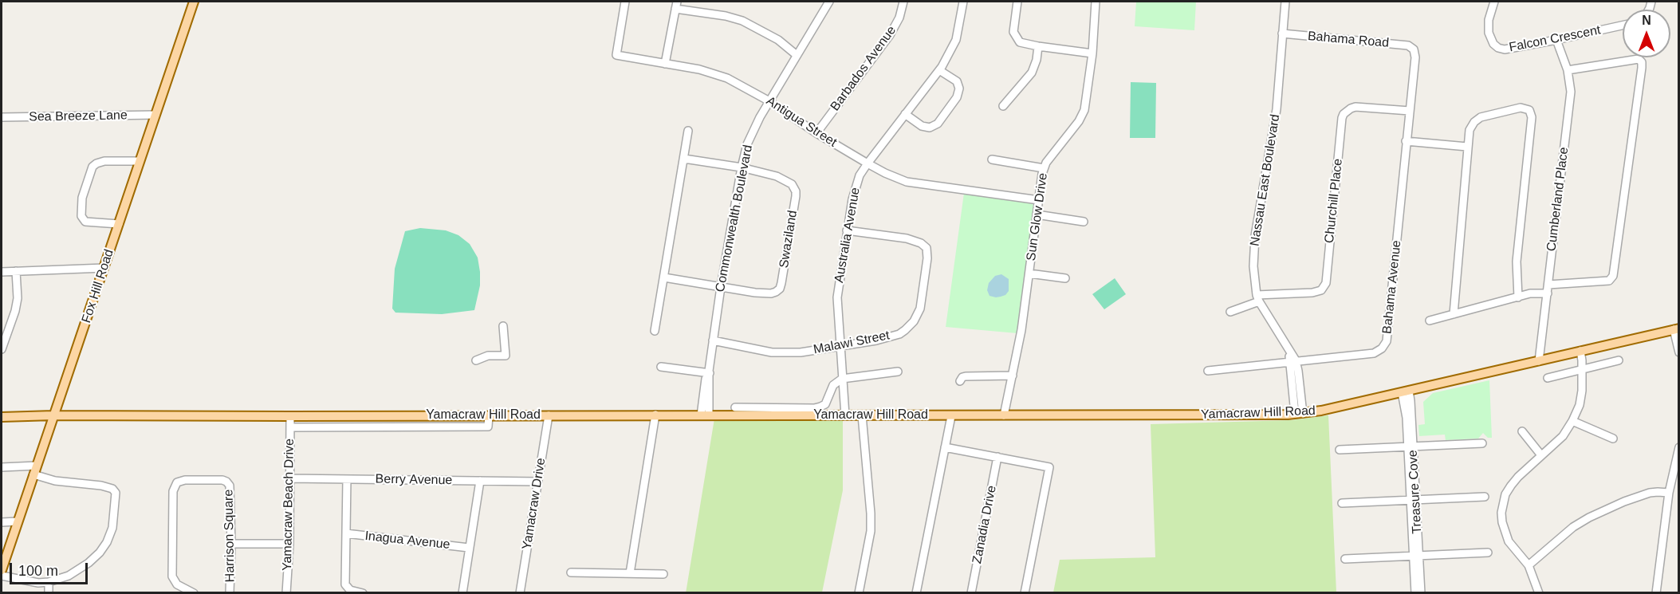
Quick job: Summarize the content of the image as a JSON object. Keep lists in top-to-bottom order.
{
  "streets": {
    "main road": ["Fox Hill Road", "Yamacraw Hill Road"],
    "street": [
      "Falcon Crescent",
      "Bahama Road",
      "Barbados Avenue",
      "Sea Breeze Lane",
      "Antigua Street",
      "Nassau East Boulevard",
      "Cumberland Place",
      "Churchill Place",
      "Sun Glow Drive",
      "Commonwealth Boulevard",
      "Australia Avenue",
      "Swaziland",
      "Bahama Avenue",
      "Malawi Street",
      "Berry Avenue",
      "Treasure Cove",
      "Yamacraw Drive",
      "Yamacraw Beach Drive",
      "Zanadia Drive",
      "Harrison Square",
      "Inagua Avenue"
    ]
  },
  "crossings": [
    ["Falcon Crescent", "Cumberland Place"],
    ["Bahama Road", "Nassau East Boulevard"],
    ["Bahama Road", "Bahama Avenue"],
    ["Barbados Avenue", "Antigua Street"],
    ["Sea Breeze Lane", "Fox Hill Road"],
    ["Antigua Street", "Sun Glow Drive"],
    ["Antigua Street", "Commonwealth Boulevard"],
    ["Antigua Street", "Australia Avenue"],
    ["Nassau East Boulevard", "Churchill Place"],
    ["Nassau East Boulevard", "Bahama Avenue"],
    ["Nassau East Boulevard", "Yamacraw Hill Road"],
    ["Cumberland Place", "Yamacraw Hill Road"],
    ["Churchill Place", "Bahama Avenue"],
    ["Sun Glow Drive", "Yamacraw Hill Road"],
    ["Commonwealth Boulevard", "Swaziland"],
    ["Commonwealth Boulevard", "Malawi Street"],
    ["Commonwealth Boulevard", "Yamacraw Hill Road"],
    ["Australia Avenue", "Malawi Street"],
    ["Australia Avenue", "Yamacraw Hill Road"],
    ["Fox Hill Road", "Yamacraw Hill Road"],
    ["Yamacraw Hill Road", "Treasure Cove"],
    ["Yamacraw Hill Road", "Yamacraw Drive"],
    ["Yamacraw Hill Road", "Yamacraw Beach Drive"],
    ["Berry Avenue", "Yamacraw Drive"],
    ["Berry Avenue", "Yamacraw Beach Drive"]
  ],
  "scale_bar": "100 m",
  "north": "top"
}
